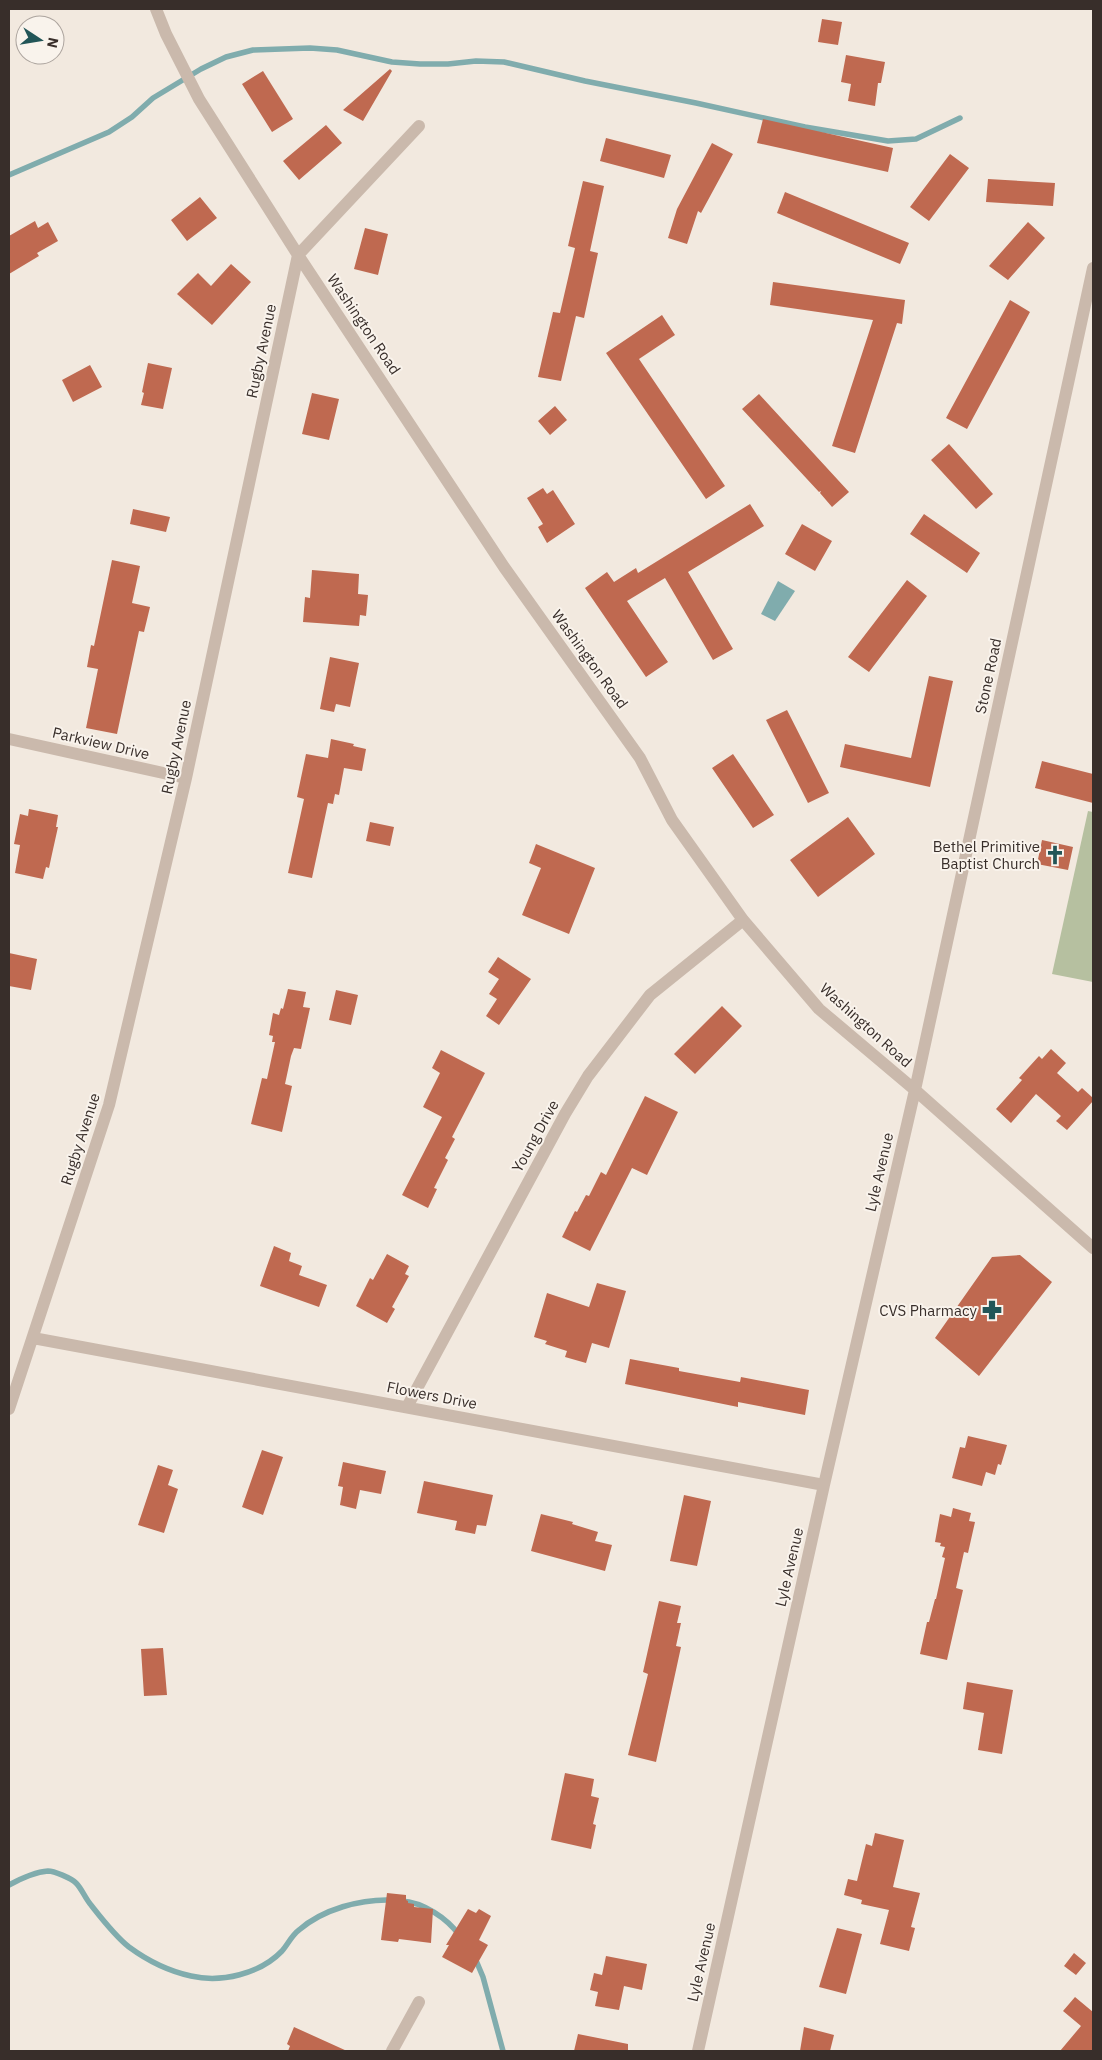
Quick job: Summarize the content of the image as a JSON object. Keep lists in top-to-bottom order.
{
  "streets": {
    "street": [
      "Washington Road",
      "Rugby Avenue",
      "Stone Road",
      "Parkview Drive",
      "Young Drive",
      "Lyle Avenue",
      "Flowers Drive"
    ]
  },
  "crossings": [
    ["Washington Road", "Rugby Avenue"],
    ["Washington Road", "Stone Road"],
    ["Washington Road", "Young Drive"],
    ["Washington Road", "Lyle Avenue"],
    ["Rugby Avenue", "Parkview Drive"],
    ["Rugby Avenue", "Flowers Drive"],
    ["Stone Road", "Lyle Avenue"],
    ["Young Drive", "Flowers Drive"],
    ["Lyle Avenue", "Flowers Drive"]
  ],
  "places": {
    "church": ["Bethel Primitive Baptist Church"],
    "pharmacy": ["CVS Pharmacy"]
  },
  "north": "right"
}
